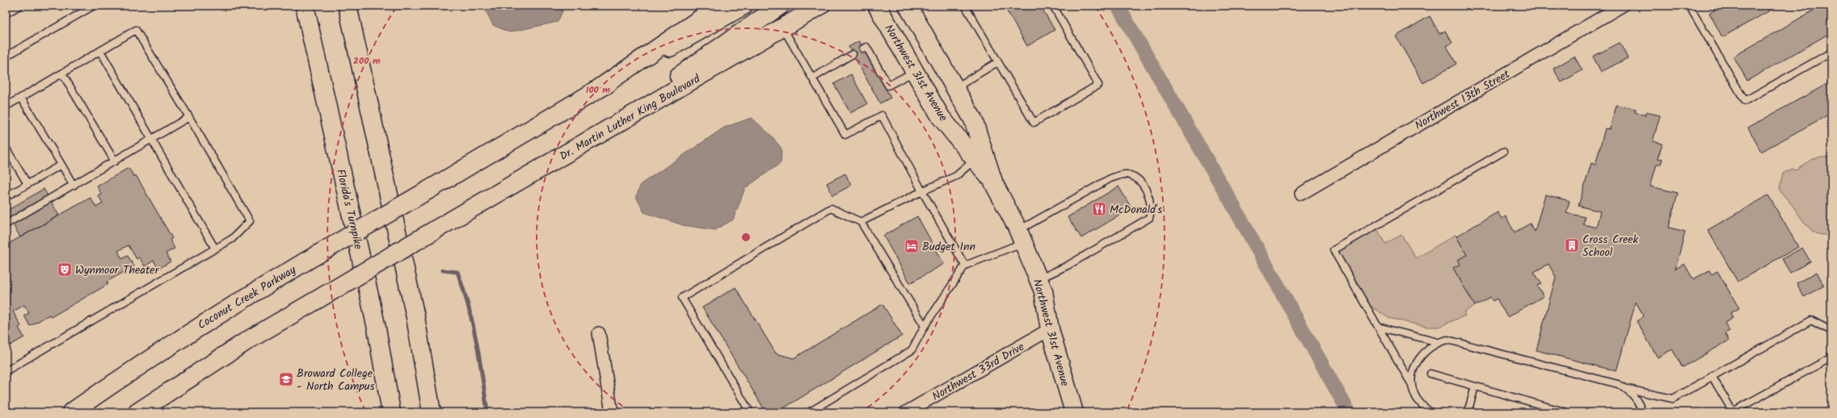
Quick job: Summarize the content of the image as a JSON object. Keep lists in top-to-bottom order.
{
  "streets": {
    "main road": [
      "Northwest 31st Avenue",
      "Dr. Martin Luther King Boulevard",
      "Florida's Turnpike",
      "Coconut Creek Parkway"
    ],
    "street": ["Northwest 13th Street", "Northwest 33rd Drive"]
  },
  "crossings": [
    ["Northwest 31st Avenue", "Northwest 33rd Drive"]
  ],
  "places": {
    "restaurant": ["McDonald's"],
    "building": ["Cross Creek School"],
    "hotel": ["Budget Inn"],
    "theatre": ["Wynmoor Theater"],
    "school or university": ["Broward College - North Campus"]
  },
  "rings": ["200 m", "100 m"]
}
